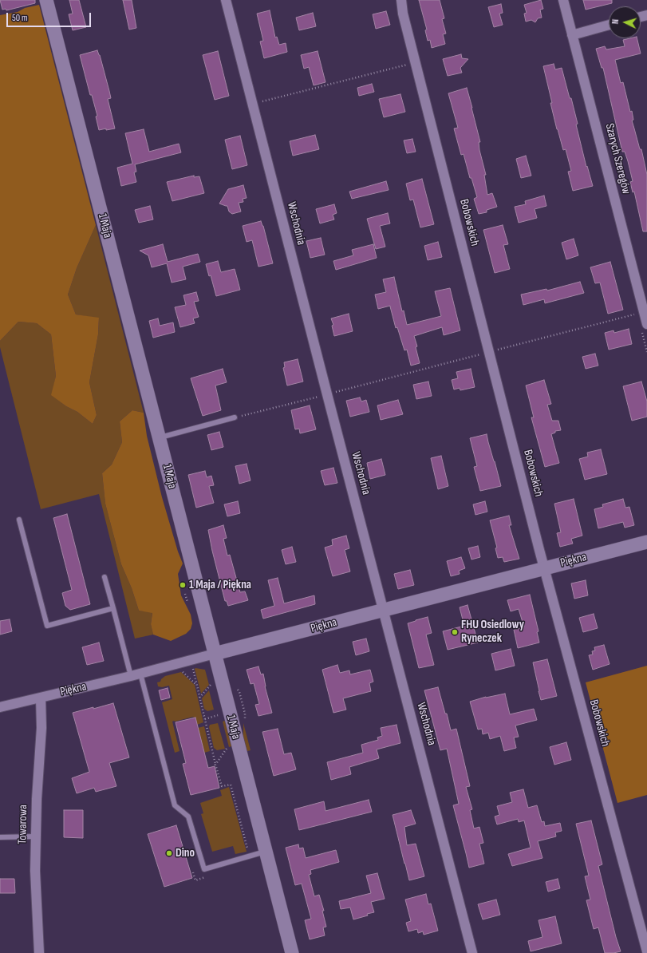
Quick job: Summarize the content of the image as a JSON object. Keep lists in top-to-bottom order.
{
  "streets": {
    "street": [
      "Szarych Szeregów",
      "Bobowskich",
      "Wschodnia",
      "1 Maja",
      "Piękna",
      "Towarowa"
    ]
  },
  "crossings": [
    ["Bobowskich", "Piękna"],
    ["Wschodnia", "Piękna"],
    ["1 Maja", "Piękna"],
    ["Piękna", "Towarowa"]
  ],
  "places": ["1 Maja / Piękna", "FHU Osiedlowy Ryneczek", "Dino"],
  "scale_bar": "50 m",
  "north": "left"
}
